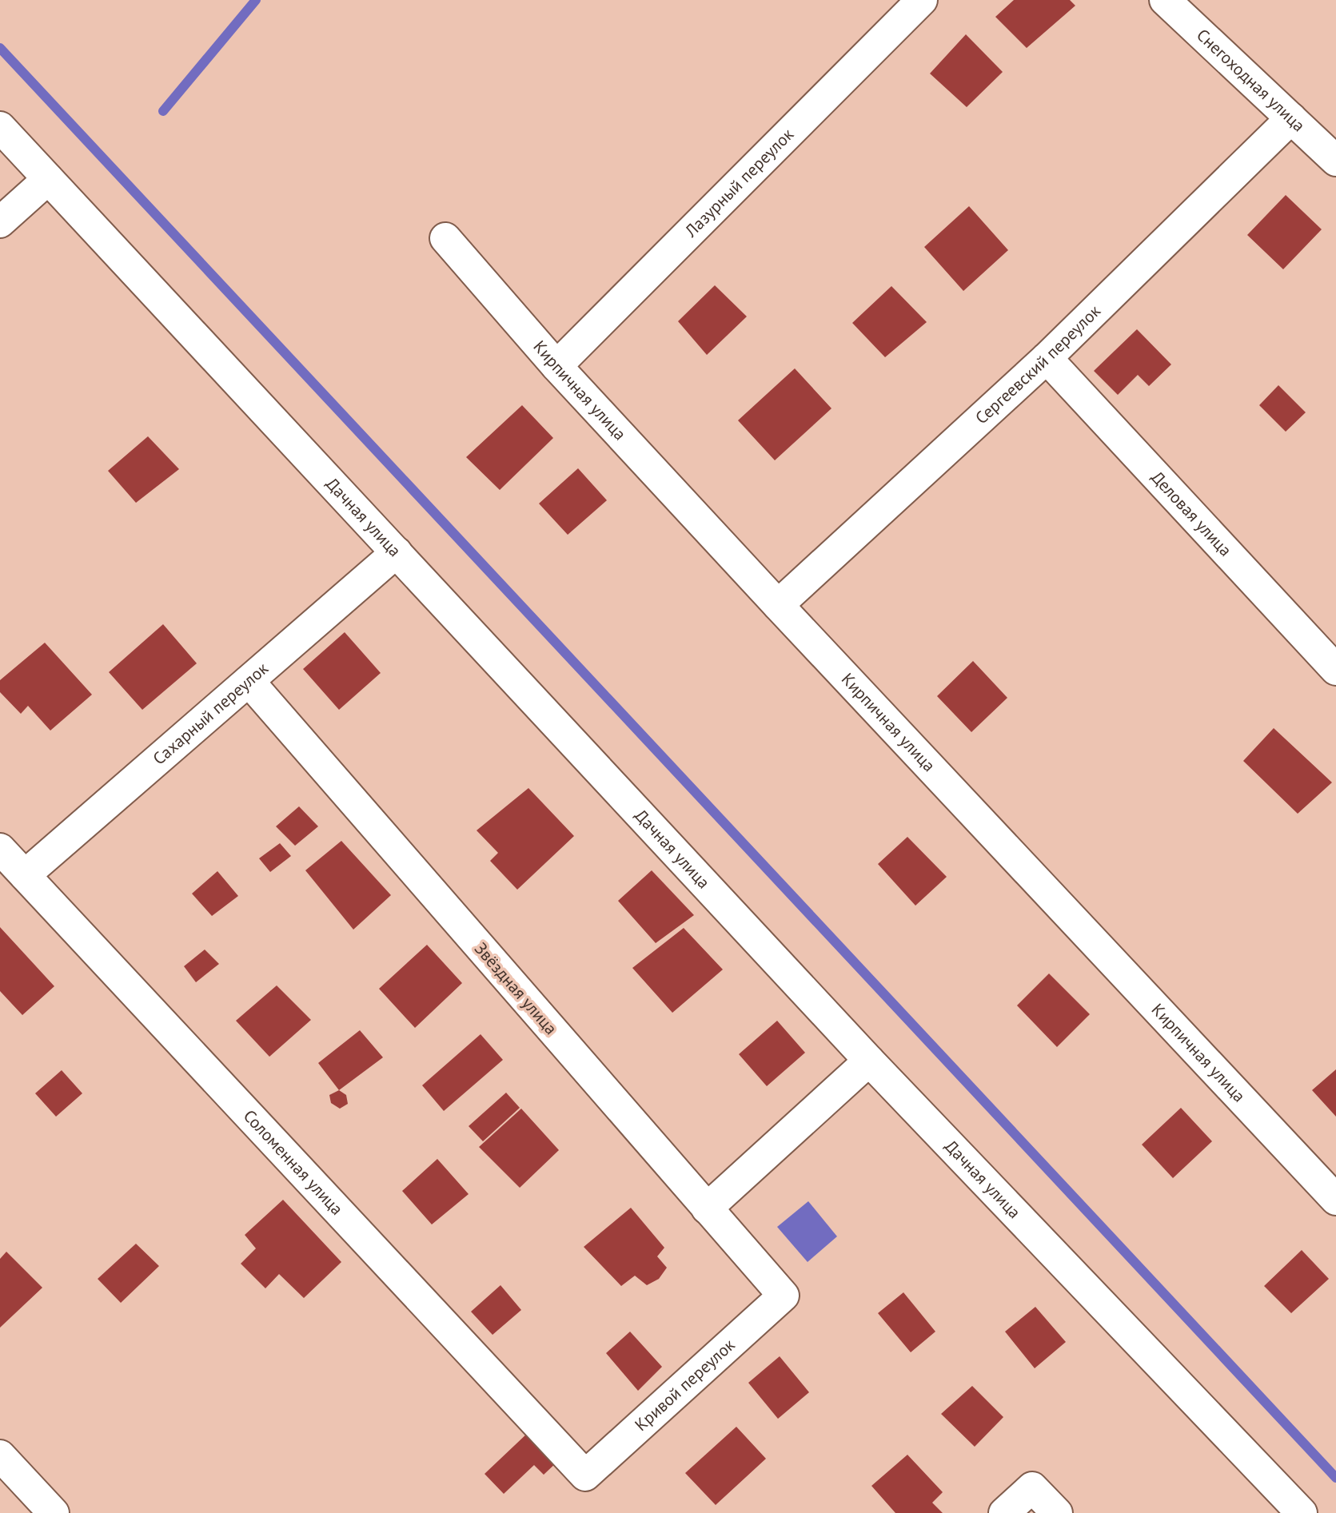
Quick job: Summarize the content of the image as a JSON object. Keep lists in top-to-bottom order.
{
  "streets": {
    "street": [
      "Снегоходная улица",
      "Лазурный переулок",
      "Сергеевский переулок",
      "Кирпичная улица",
      "Деловая улица",
      "Дачная улица",
      "Сахарный переулок",
      "Звёздная улица",
      "Соломенная улица",
      "Кривой переулок"
    ]
  },
  "crossings": [
    ["Снегоходная улица", "Сергеевский переулок"],
    ["Лазурный переулок", "Кирпичная улица"],
    ["Сергеевский переулок", "Кирпичная улица"],
    ["Сергеевский переулок", "Деловая улица"],
    ["Дачная улица", "Сахарный переулок"],
    ["Сахарный переулок", "Звёздная улица"],
    ["Сахарный переулок", "Соломенная улица"],
    ["Звёздная улица", "Кривой переулок"],
    ["Соломенная улица", "Кривой переулок"]
  ]
}
